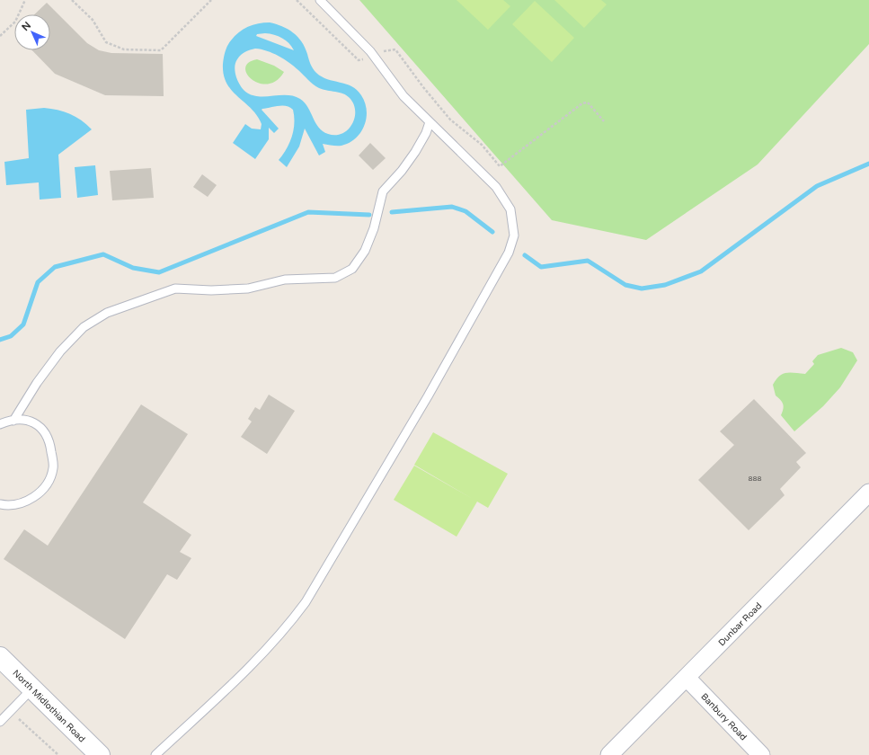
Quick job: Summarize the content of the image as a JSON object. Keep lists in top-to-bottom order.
{
  "streets": {
    "main road": ["North Midlothian Road"],
    "street": ["Dunbar Road", "Banbury Road"]
  },
  "crossings": [
    ["Dunbar Road", "Banbury Road"]
  ],
  "house_numbers": ["888"],
  "north": "top left"
}
